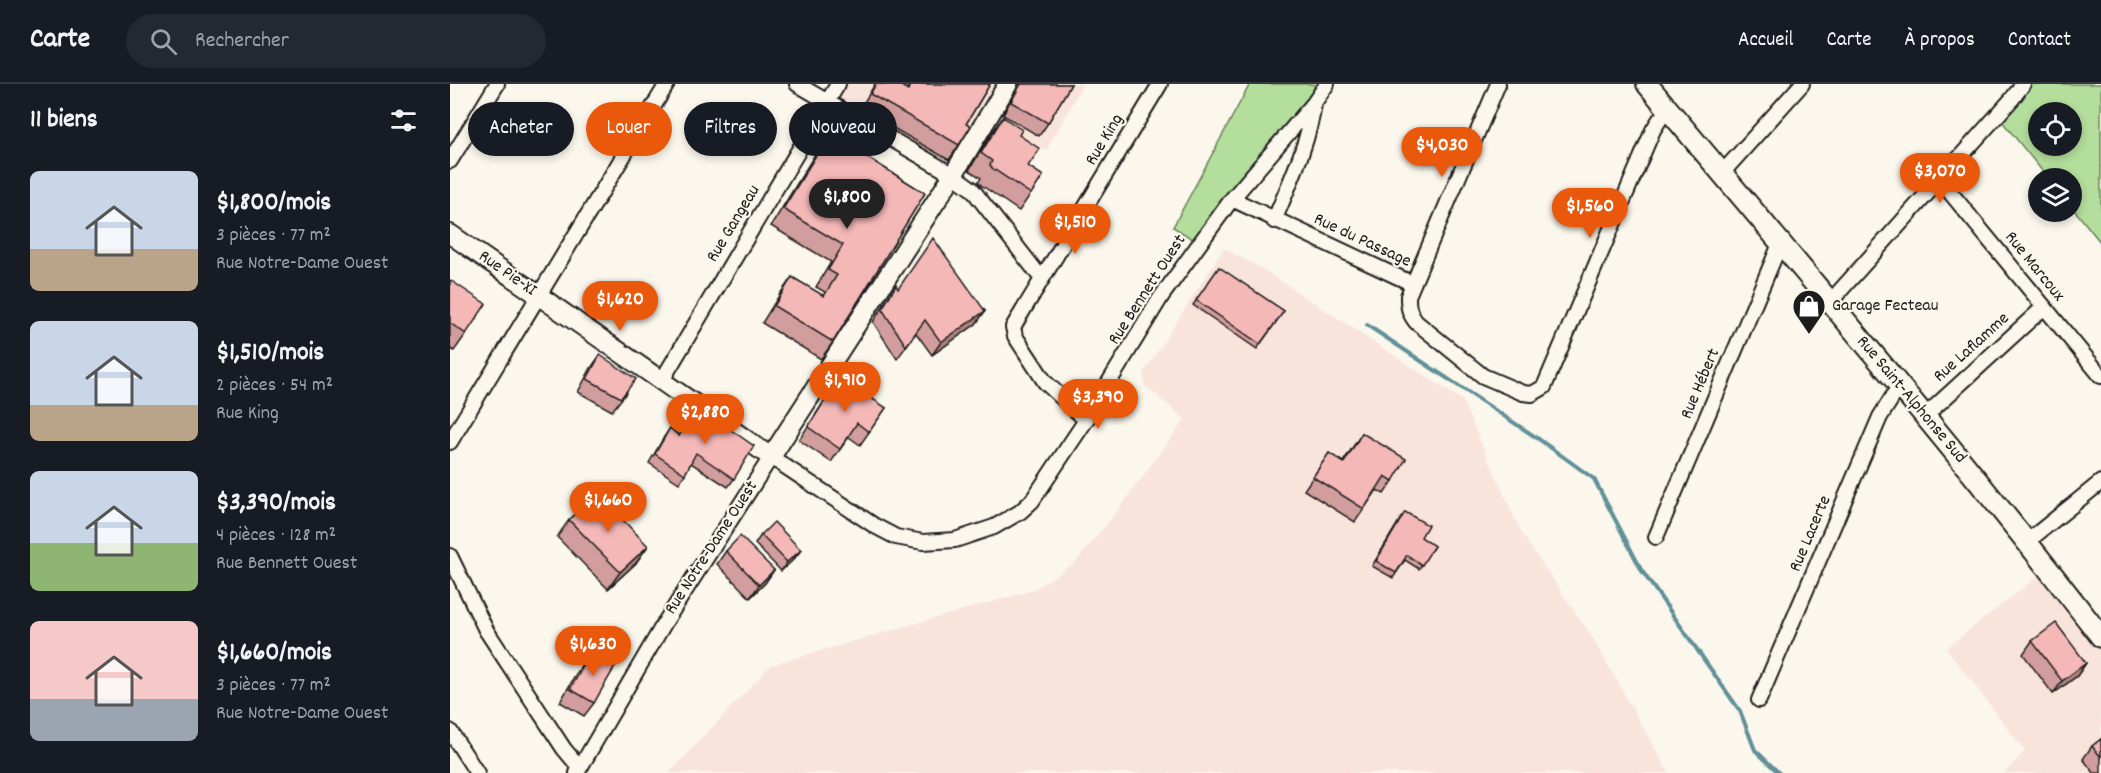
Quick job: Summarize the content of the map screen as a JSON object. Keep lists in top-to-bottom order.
{
  "streets": {
    "main road": ["Rue Saint-Alphonse Sud"],
    "street": [
      "Rue King",
      "Rue Gangeau",
      "Rue du Passage",
      "Rue Marcoux",
      "Rue Pie-XI",
      "Rue Bennett Ouest",
      "Rue Laflamme",
      "Rue Hébert",
      "Rue Lacerte",
      "Rue Notre-Dame Ouest"
    ]
  },
  "crossings": [
    ["Rue King", "Rue Bennett Ouest"],
    ["Rue Gangeau", "Rue Pie-XI"],
    ["Rue du Passage", "Rue Bennett Ouest"],
    ["Rue du Passage", "Rue Saint-Alphonse Sud"],
    ["Rue Marcoux", "Rue Laflamme"],
    ["Rue Pie-XI", "Rue Bennett Ouest"],
    ["Rue Pie-XI", "Rue Notre-Dame Ouest"],
    ["Rue Bennett Ouest", "Rue Notre-Dame Ouest"],
    ["Rue Laflamme", "Rue Saint-Alphonse Sud"],
    ["Rue Hébert", "Rue Saint-Alphonse Sud"],
    ["Rue Saint-Alphonse Sud", "Rue Lacerte"]
  ],
  "places": {
    "shop": ["Garage Fecteau"]
  },
  "page": {
    "header": "Carte",
    "search": "Rechercher",
    "nav": [
      "Accueil",
      "Carte",
      "À propos",
      "Contact"
    ],
    "heading": "11 biens",
    "chip": [
      "Acheter",
      "Louer",
      "Filtres",
      "Nouveau"
    ],
    "price": [
      "$4,030",
      "$3,070",
      "$1,800",
      "$1,560",
      "$1,510",
      "$1,620",
      "$1,910",
      "$3,390",
      "$2,880",
      "$1,660",
      "$1,630"
    ],
    "list": [
      {
        "name": "$1,800/mois",
        "note": "3 pièces · 77 m² · Rue Notre-Dame Ouest"
      },
      {
        "name": "$1,510/mois",
        "note": "2 pièces · 54 m² · Rue King"
      },
      {
        "name": "$3,390/mois",
        "note": "4 pièces · 128 m² · Rue Bennett Ouest"
      },
      {
        "name": "$1,660/mois",
        "note": "3 pièces · 77 m² · Rue Notre-Dame Ouest"
      }
    ]
  }
}
